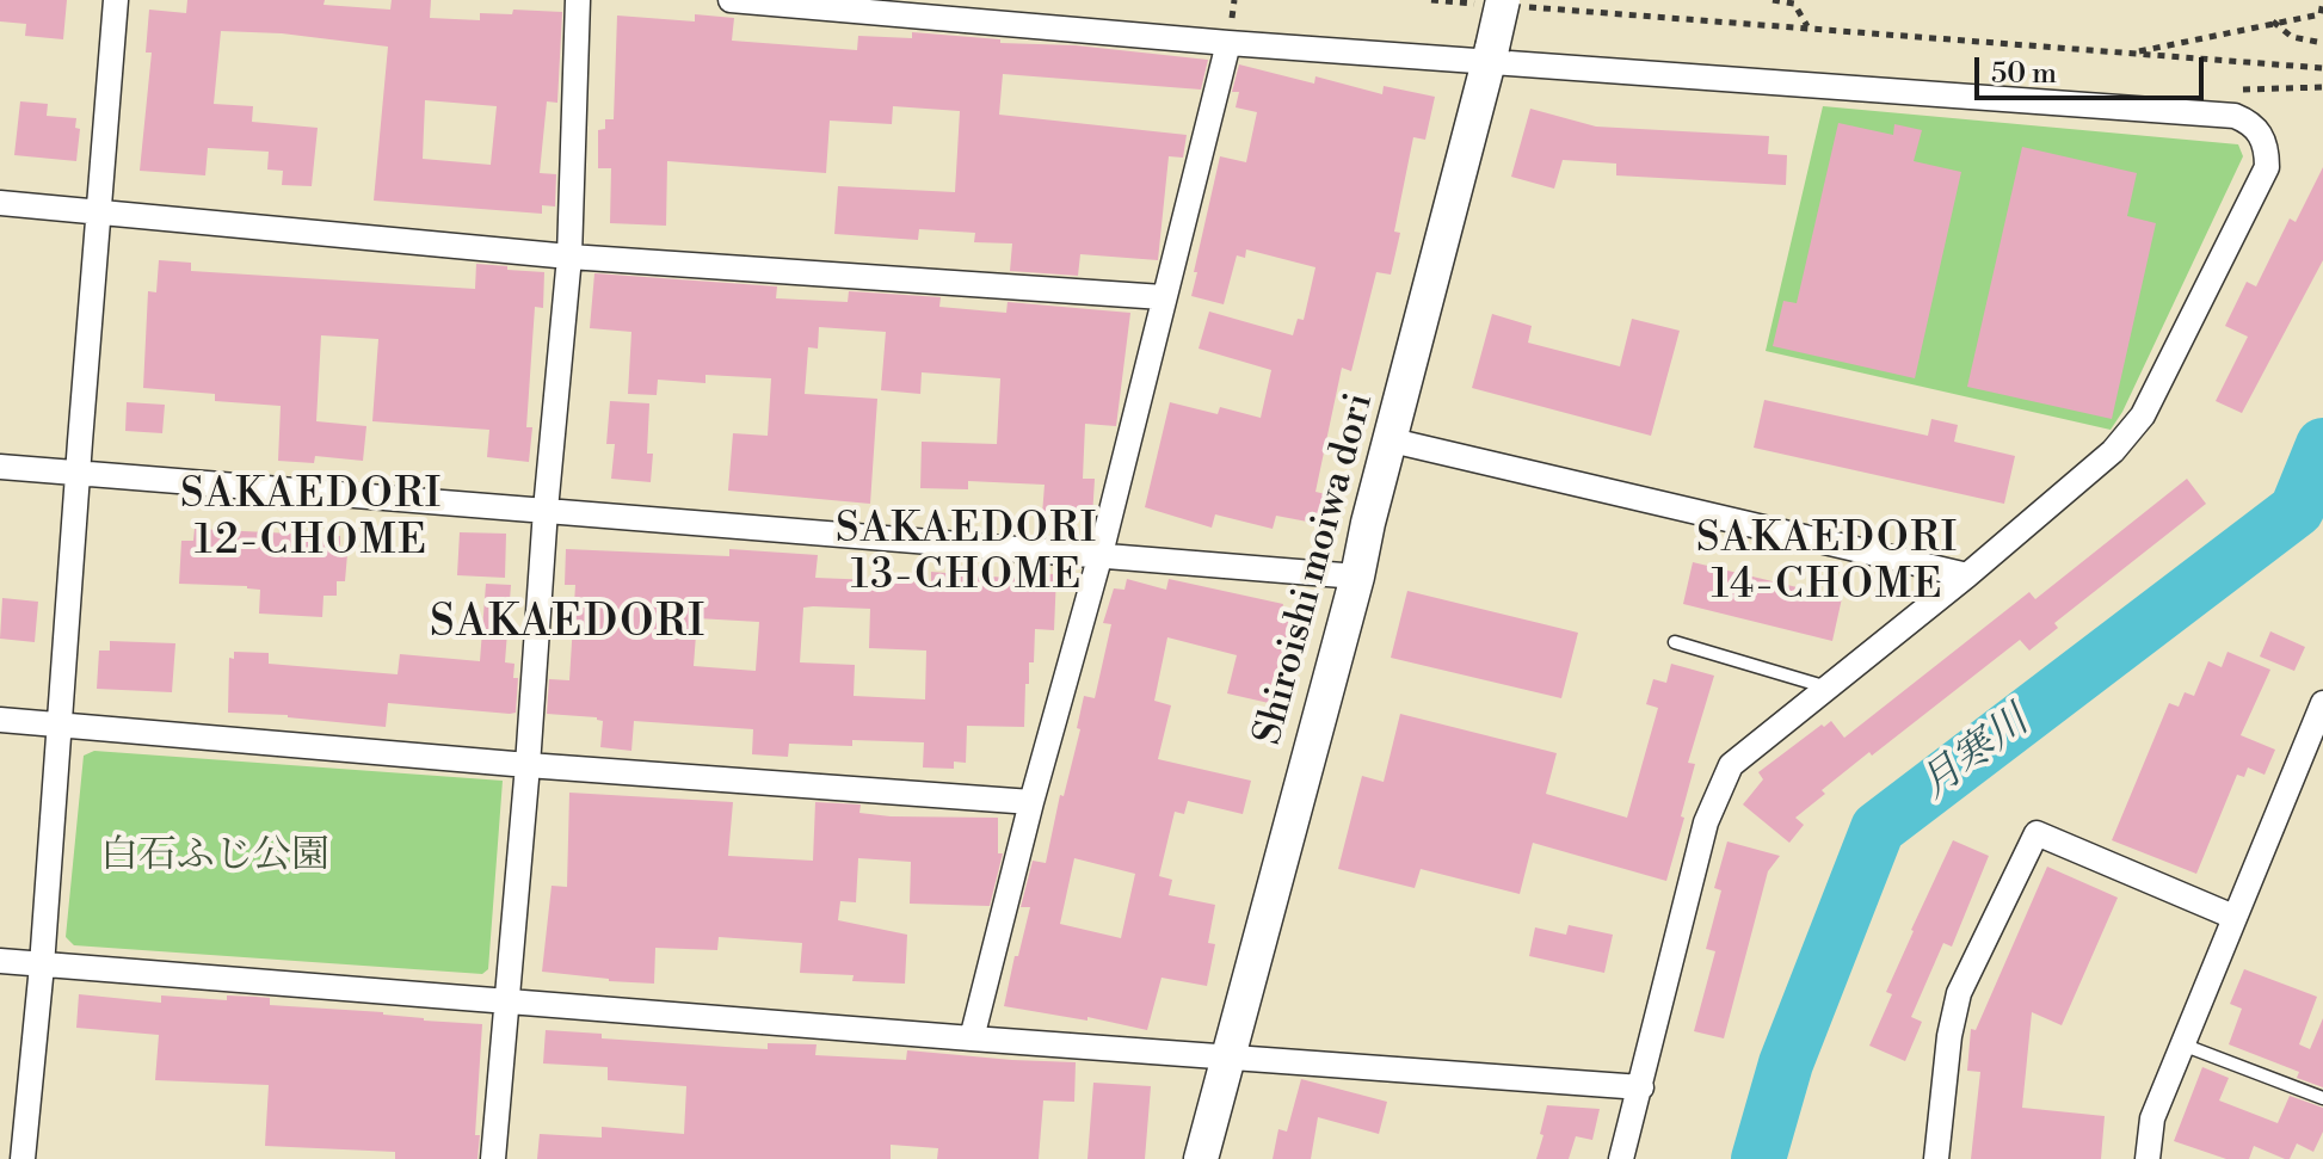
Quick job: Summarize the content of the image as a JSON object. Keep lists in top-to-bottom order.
{
  "streets": {
    "main road": ["Shiroishi moiwa dori"]
  },
  "districts": [
    "SAKAEDORI 12-CHOME",
    "SAKAEDORI 13-CHOME",
    "SAKAEDORI 14-CHOME",
    "SAKAEDORI"
  ],
  "water": ["月寒川"],
  "parks": ["白石ふじ公園"],
  "scale_bar": "50 m"
}
